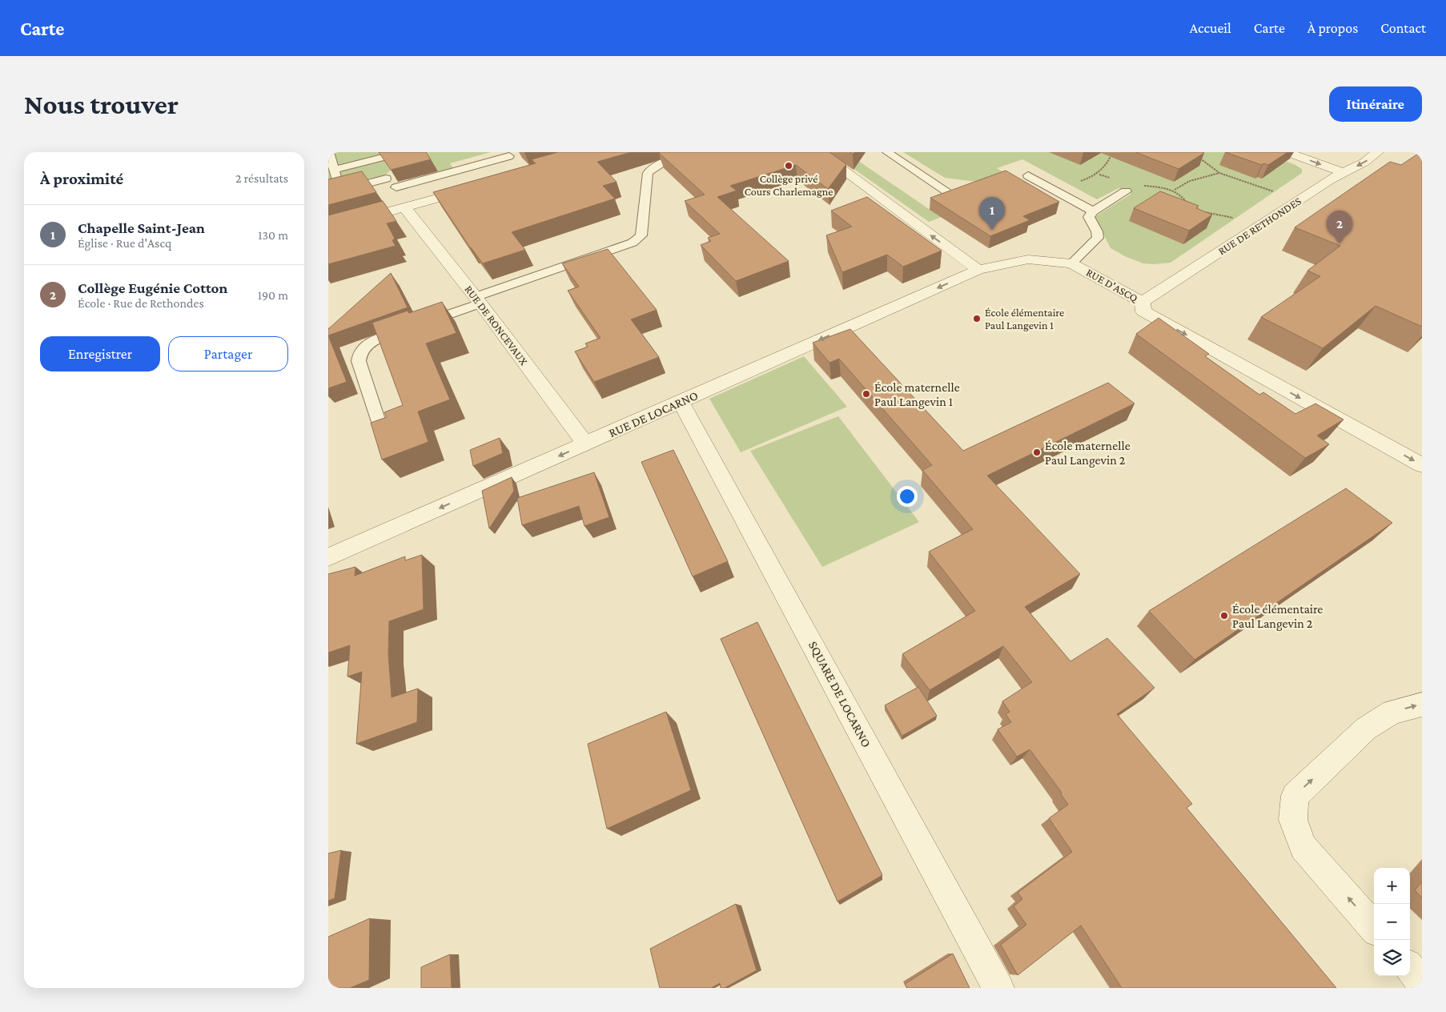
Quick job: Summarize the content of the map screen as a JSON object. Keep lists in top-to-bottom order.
{
  "streets": {
    "street": [
      "RUE DE RETHONDES",
      "RUE D'ASCQ",
      "RUE DE RONCEVAUX",
      "RUE DE LOCARNO",
      "SQUARE DE LOCARNO"
    ]
  },
  "crossings": [
    ["RUE DE RETHONDES", "RUE D'ASCQ"],
    ["RUE D'ASCQ", "RUE DE LOCARNO"],
    ["RUE DE RONCEVAUX", "RUE DE LOCARNO"],
    ["RUE DE LOCARNO", "SQUARE DE LOCARNO"]
  ],
  "one_way": ["RUE D'ASCQ", "RUE DE LOCARNO"],
  "places": [
    "Collège privé Cours Charlemagne",
    "École élémentaire Paul Langevin 1",
    "École maternelle Paul Langevin 1",
    "École maternelle Paul Langevin 2",
    "École élémentaire Paul Langevin 2"
  ],
  "page": {
    "header": "Carte",
    "nav": [
      "Accueil",
      "Carte",
      "À propos",
      "Contact"
    ],
    "buttons": [
      "Itinéraire",
      ["Enregistrer", "Partager"]
    ],
    "title": "Nous trouver",
    "heading": ["À proximité", "2 résultats"],
    "pins": ["1", "2"],
    "list": [
      {
        "mark": "1",
        "name": "Chapelle Saint-Jean",
        "note": "Église · Rue d'Ascq",
        "value": "130 m"
      },
      {
        "mark": "2",
        "name": "Collège Eugénie Cotton",
        "note": "École · Rue de Rethondes",
        "value": "190 m"
      }
    ],
    "map_buttons": ["+", "−"]
  }
}
